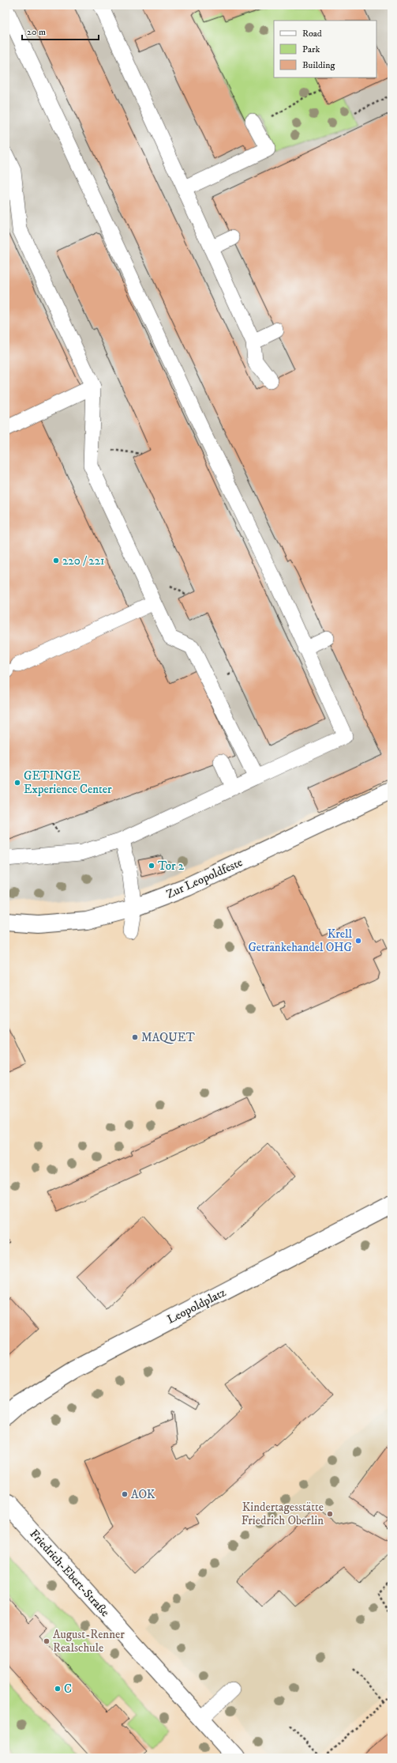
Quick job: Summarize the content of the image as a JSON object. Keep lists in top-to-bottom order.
{
  "streets": {
    "street": ["Zur Leopoldfeste", "Leopoldplatz", "Friedrich-Ebert-Straße"]
  },
  "places": [
    "220 / 221",
    "GETINGE Experience Center",
    "Tor 2",
    "Krell Getränkehandel OHG",
    "MAQUET",
    "AOK",
    "Kindertagesstätte Friedrich Oberlin",
    "August-Renner Realschule",
    "C"
  ],
  "legend": ["Road", "Park", "Building"],
  "scale_bar": "20 m"
}
